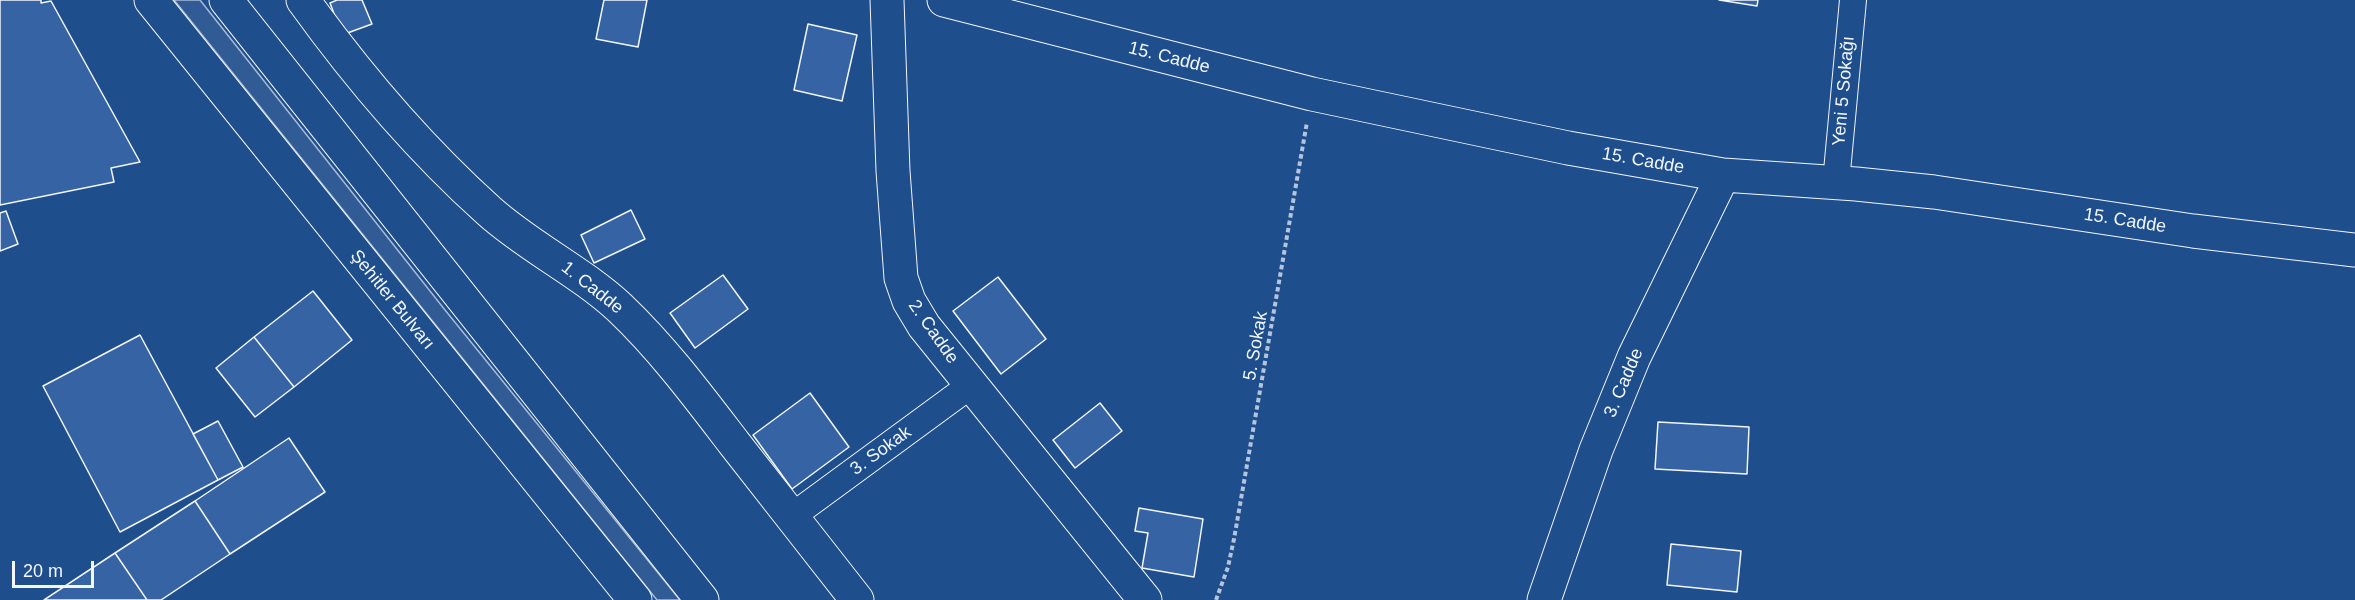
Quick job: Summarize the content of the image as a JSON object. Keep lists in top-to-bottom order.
{
  "streets": {
    "street": [
      "15. Cadde",
      "Yeni 5 Sokağı",
      "1. Cadde",
      "Şehitler Bulvarı",
      "2. Cadde",
      "3. Cadde",
      "3. Sokak"
    ],
    "path": ["5. Sokak"]
  },
  "crossings": [
    ["15. Cadde", "Yeni 5 Sokağı"],
    ["15. Cadde", "5. Sokak"],
    ["15. Cadde", "3. Cadde"],
    ["1. Cadde", "3. Sokak"],
    ["2. Cadde", "3. Sokak"]
  ],
  "scale_bar": "20 m"
}
